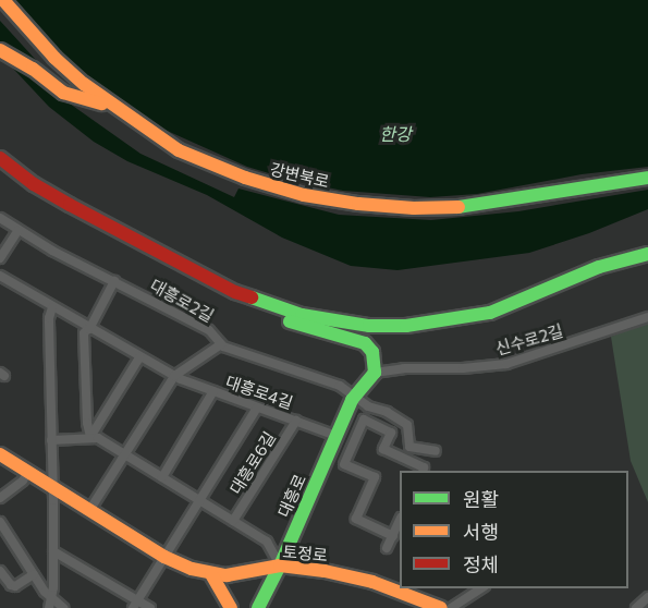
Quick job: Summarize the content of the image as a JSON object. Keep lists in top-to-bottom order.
{
  "streets": {
    "main road": ["강변북로", "대흥로", "토정로"],
    "street": [
      "대흥로2길",
      "신수로2길",
      "대흥로4길",
      "대흥로6길"
    ]
  },
  "crossings": [
    ["대흥로2길", "대흥로"],
    ["신수로2길", "대흥로"],
    ["대흥로4길", "대흥로6길"],
    ["대흥로4길", "대흥로"],
    ["대흥로", "토정로"]
  ],
  "water": ["한강"],
  "legend": ["원활", "서행", "정체"]
}
